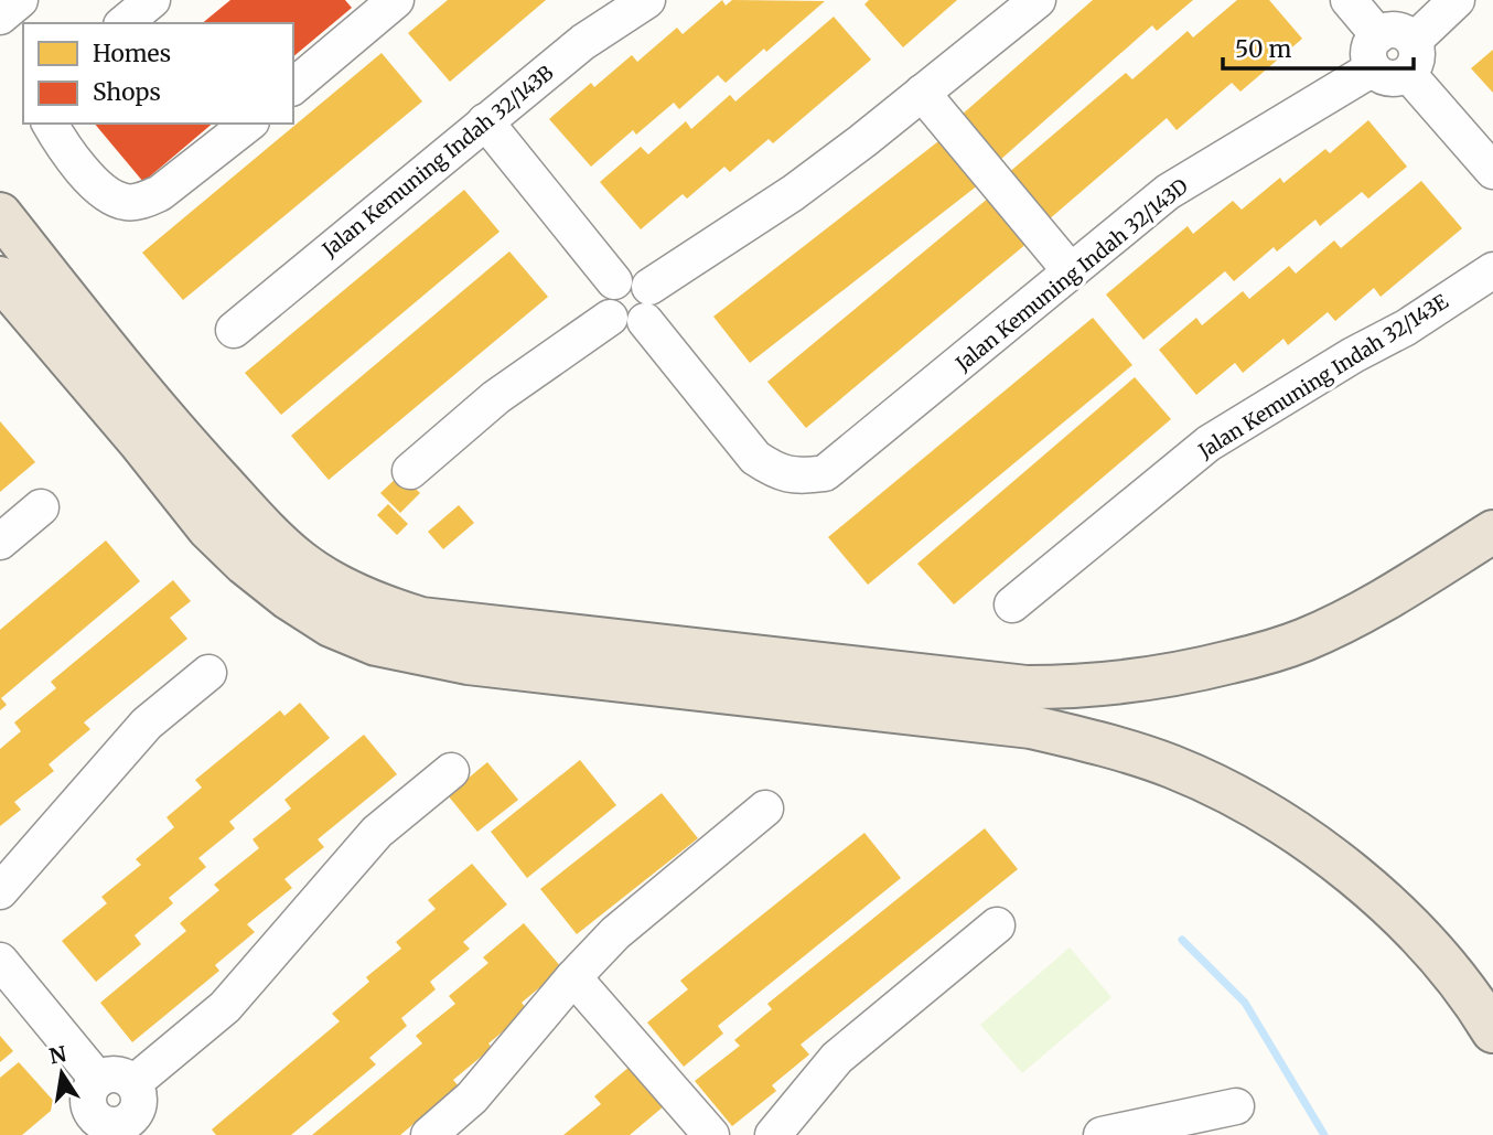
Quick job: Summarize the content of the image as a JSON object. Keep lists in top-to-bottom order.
{
  "streets": {
    "street": ["Jalan Kemuning Indah 32/143B", "Jalan Kemuning Indah 32/143D", "Jalan Kemuning Indah 32/143E"]
  },
  "legend": ["Homes", "Shops"],
  "scale_bar": "50 m",
  "north": "top"
}
